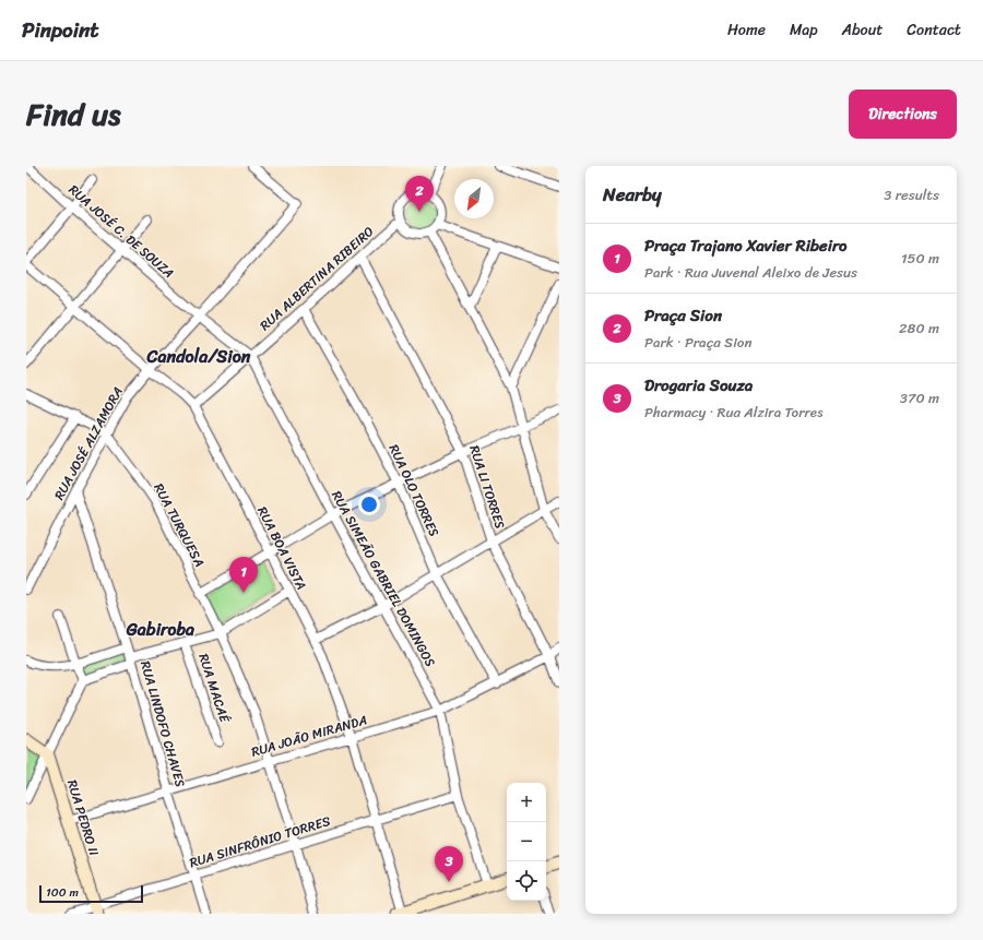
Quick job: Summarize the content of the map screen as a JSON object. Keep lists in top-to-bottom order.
{
  "streets": {
    "main road": ["RUA PEDRO II"],
    "street": [
      "RUA JOSÉ C. DE SOUZA",
      "RUA ALBERTINA RIBEIRO",
      "RUA JOSÉ ALZAMORA",
      "RUA LI TORRES",
      "RUA OLO TORRES",
      "RUA TURQUESA",
      "RUA BOA VISTA",
      "RUA SIMEÃO GABRIEL DOMINGOS",
      "RUA MACAÉ",
      "RUA LINDOFO CHAVES",
      "RUA JOÃO MIRANDA",
      "RUA SINFRÔNIO TORRES"
    ]
  },
  "crossings": [
    ["RUA JOSÉ C. DE SOUZA", "RUA JOSÉ ALZAMORA"],
    ["RUA JOSÉ C. DE SOUZA", "RUA SIMEÃO GABRIEL DOMINGOS"],
    ["RUA ALBERTINA RIBEIRO", "RUA LI TORRES"],
    ["RUA ALBERTINA RIBEIRO", "RUA OLO TORRES"],
    ["RUA ALBERTINA RIBEIRO", "RUA BOA VISTA"],
    ["RUA ALBERTINA RIBEIRO", "RUA SIMEÃO GABRIEL DOMINGOS"],
    ["RUA JOSÉ ALZAMORA", "RUA TURQUESA"],
    ["RUA JOSÉ ALZAMORA", "RUA BOA VISTA"],
    ["RUA JOSÉ ALZAMORA", "RUA SIMEÃO GABRIEL DOMINGOS"],
    ["RUA JOSÉ ALZAMORA", "RUA LINDOFO CHAVES"],
    ["RUA LI TORRES", "RUA JOÃO MIRANDA"],
    ["RUA OLO TORRES", "RUA JOÃO MIRANDA"],
    ["RUA TURQUESA", "RUA JOÃO MIRANDA"],
    ["RUA TURQUESA", "RUA SINFRÔNIO TORRES"],
    ["RUA BOA VISTA", "RUA JOÃO MIRANDA"],
    ["RUA BOA VISTA", "RUA SINFRÔNIO TORRES"],
    ["RUA SIMEÃO GABRIEL DOMINGOS", "RUA JOÃO MIRANDA"],
    ["RUA SIMEÃO GABRIEL DOMINGOS", "RUA SINFRÔNIO TORRES"],
    ["RUA LINDOFO CHAVES", "RUA JOÃO MIRANDA"],
    ["RUA LINDOFO CHAVES", "RUA SINFRÔNIO TORRES"],
    ["RUA JOÃO MIRANDA", "RUA PEDRO II"],
    ["RUA PEDRO II", "RUA SINFRÔNIO TORRES"]
  ],
  "districts": ["Candola/Sion", "Gabiroba"],
  "scale_bar": "100 m",
  "north": "bottom left",
  "page": {
    "header": "Pinpoint",
    "nav": [
      "Home",
      "Map",
      "About",
      "Contact"
    ],
    "title": "Find us",
    "buttons": "Directions",
    "heading": ["Nearby", "3 results"],
    "pins": ["2", "1", "3"],
    "list": [
      {
        "mark": "1",
        "name": "Praça Trajano Xavier Ribeiro",
        "note": "Park · Rua Juvenal Aleixo de Jesus",
        "value": "150 m"
      },
      {
        "mark": "2",
        "name": "Praça Sion",
        "note": "Park · Praça Sion",
        "value": "280 m"
      },
      {
        "mark": "3",
        "name": "Drogaria Souza",
        "note": "Pharmacy · Rua Alzira Torres",
        "value": "370 m"
      }
    ],
    "map_buttons": ["+", "−"],
    "scale": "100 m"
  }
}
